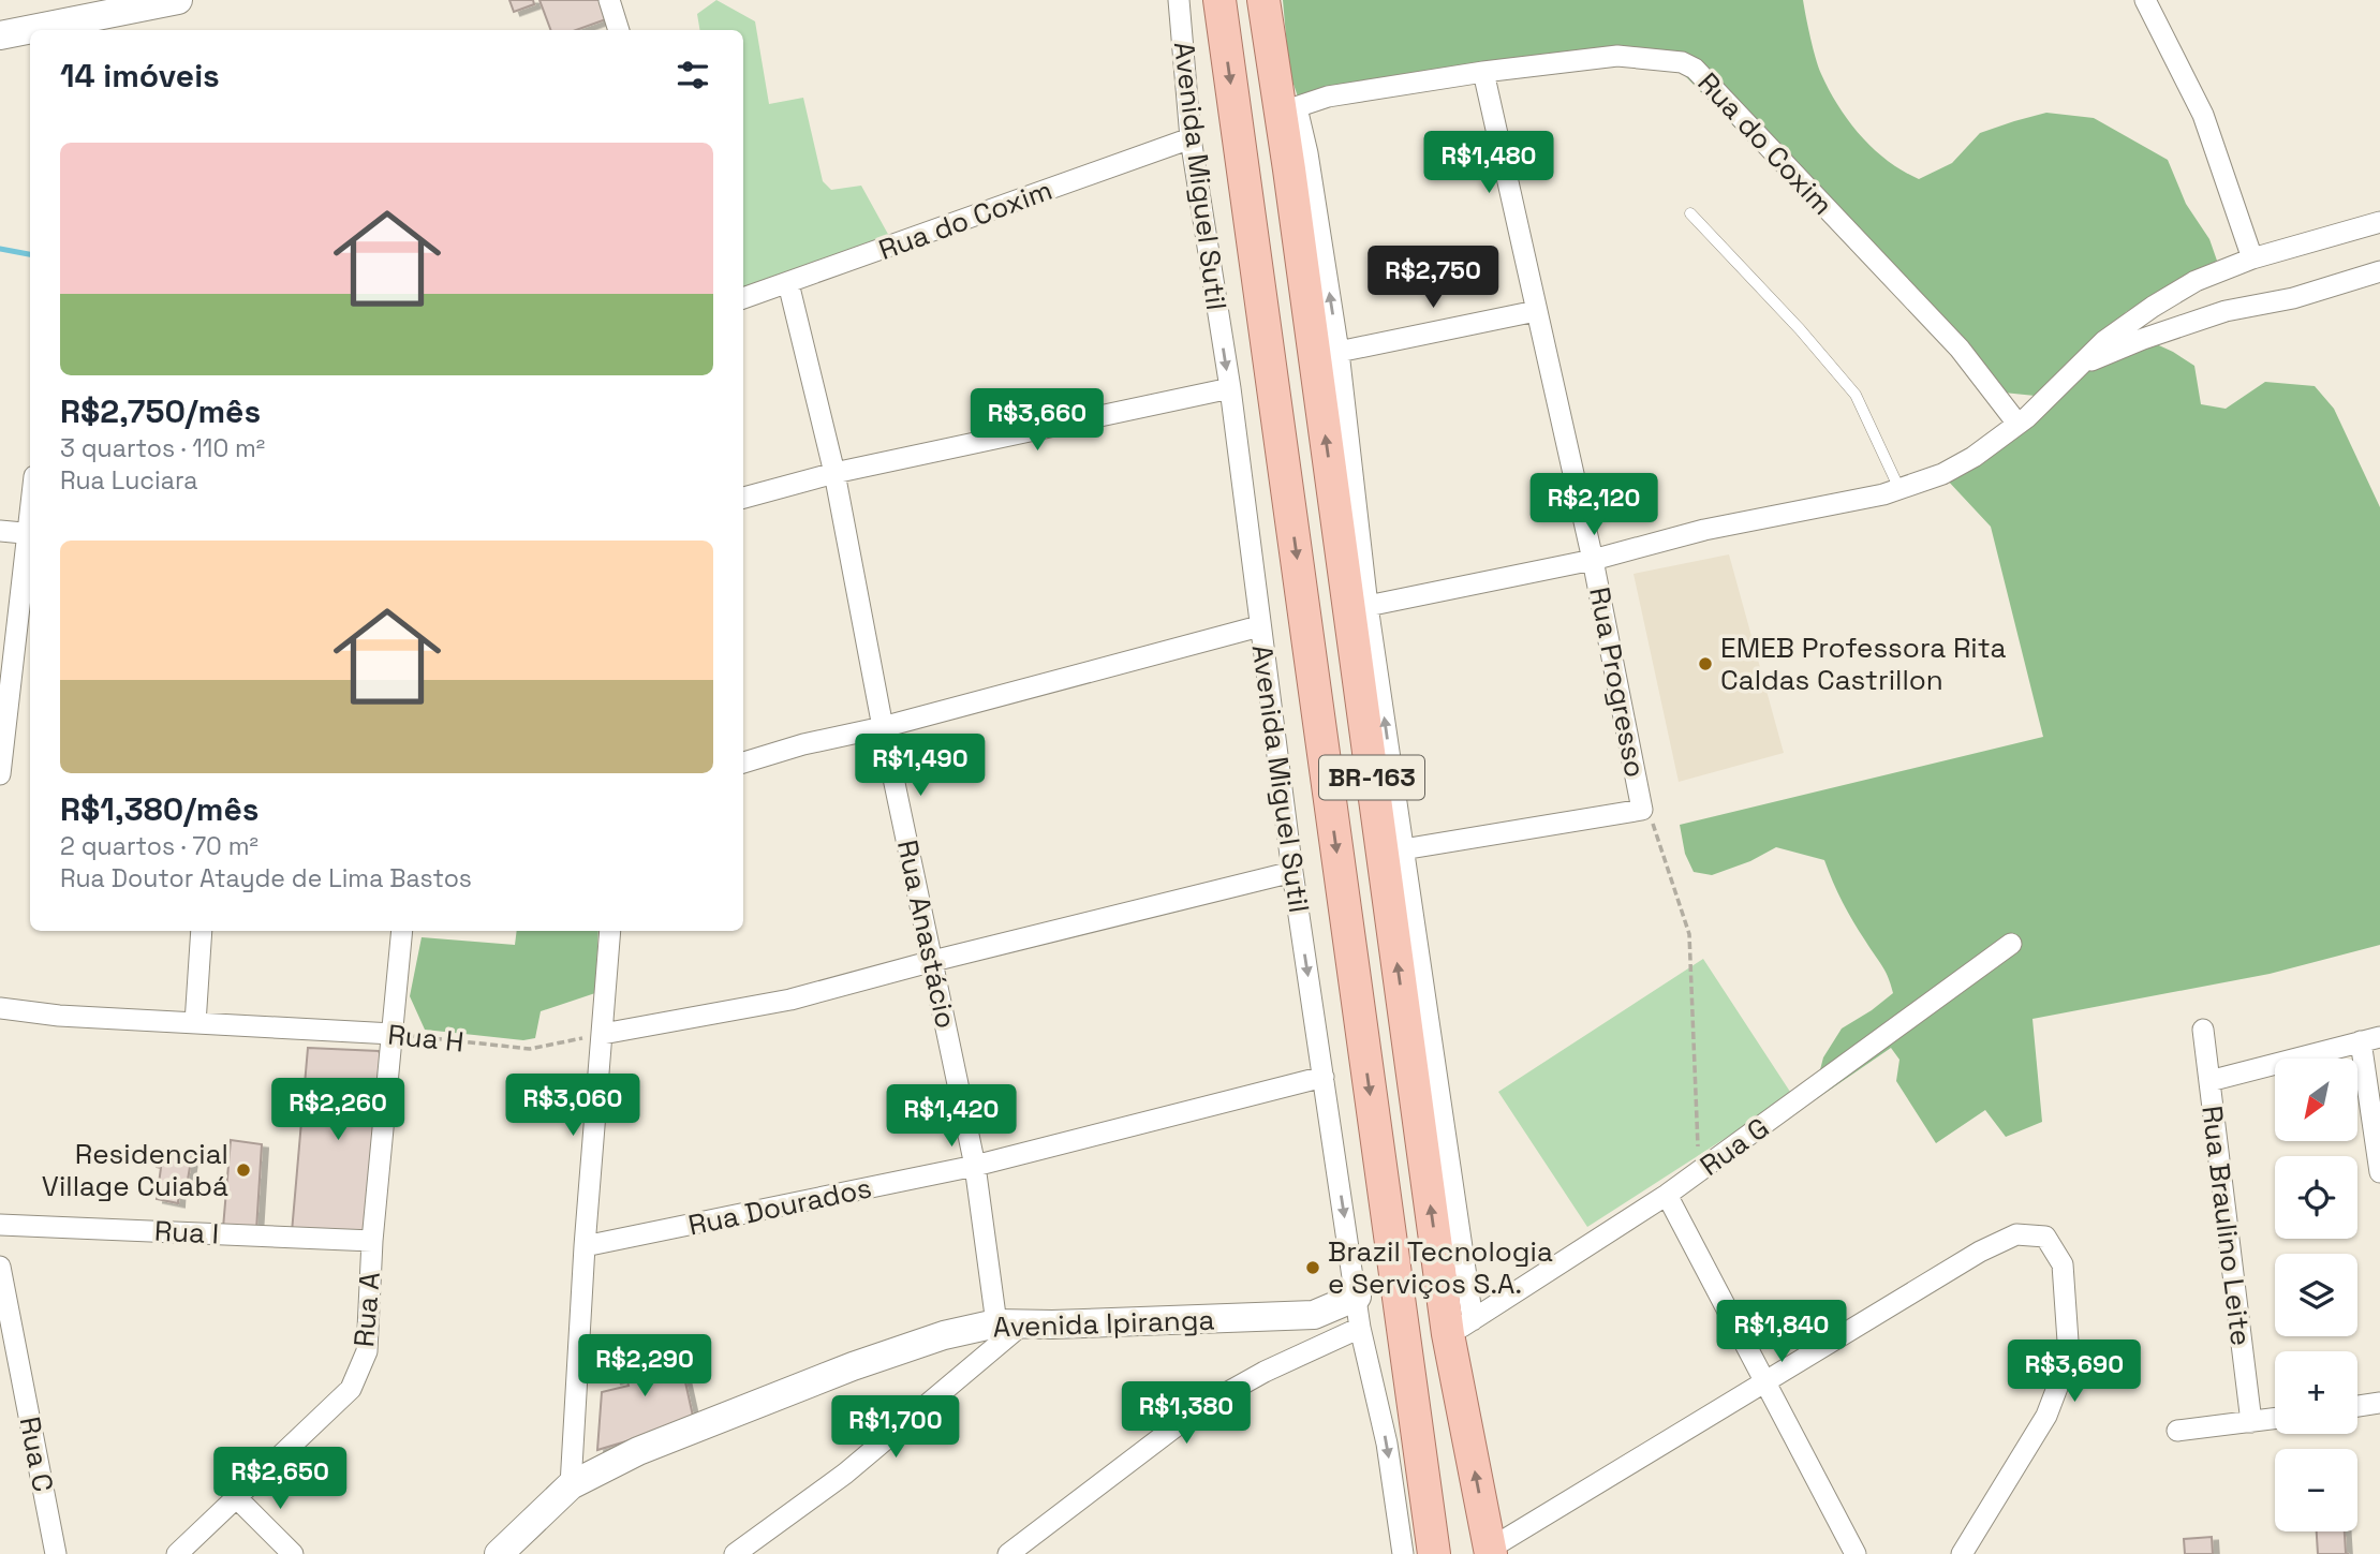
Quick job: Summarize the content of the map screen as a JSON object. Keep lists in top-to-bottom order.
{
  "streets": {
    "main road": ["Avenida Miguel Sutil", "BR-163"],
    "street": [
      "Rua do Coxim",
      "Rua Progresso",
      "Rua Anastácio",
      "Rua H",
      "Rua G",
      "Rua Dourados",
      "Rua Braulino Leite",
      "Rua I",
      "Rua A",
      "Avenida Ipiranga",
      "Rua C"
    ]
  },
  "crossings": [
    ["Rua do Coxim", "Avenida Miguel Sutil"],
    ["Rua do Coxim", "Rua Progresso"],
    ["Rua do Coxim", "BR-163"],
    ["Rua do Coxim", "Rua Anastácio"],
    ["Avenida Miguel Sutil", "Rua Dourados"],
    ["Avenida Miguel Sutil", "Avenida Ipiranga"],
    ["BR-163", "Rua G"],
    ["Rua Anastácio", "Rua Dourados"],
    ["Rua Anastácio", "Avenida Ipiranga"],
    ["Rua H", "Rua A"],
    ["Rua I", "Rua A"]
  ],
  "places": ["EMEB Professora Rita Caldas Castrillon", "Residencial Village Cuiabá", "Brazil Tecnologia e Serviços S.A."],
  "north": "bottom left",
  "page": {
    "heading": "14 imóveis",
    "list": [
      {
        "name": "R$2,750/mês",
        "note": "3 quartos · 110 m² · Rua Luciara"
      },
      {
        "name": "R$1,380/mês",
        "note": "2 quartos · 70 m² · Rua Doutor Atayde de Lima Bastos"
      }
    ],
    "price": [
      "R$1,480",
      "R$2,750",
      "R$3,660",
      "R$2,120",
      "R$1,490",
      "R$3,060",
      "R$2,260",
      "R$1,420",
      "R$1,840",
      "R$2,290",
      "R$3,690",
      "R$1,380",
      "R$1,700",
      "R$2,650"
    ],
    "map_buttons": ["+", "−"]
  }
}
